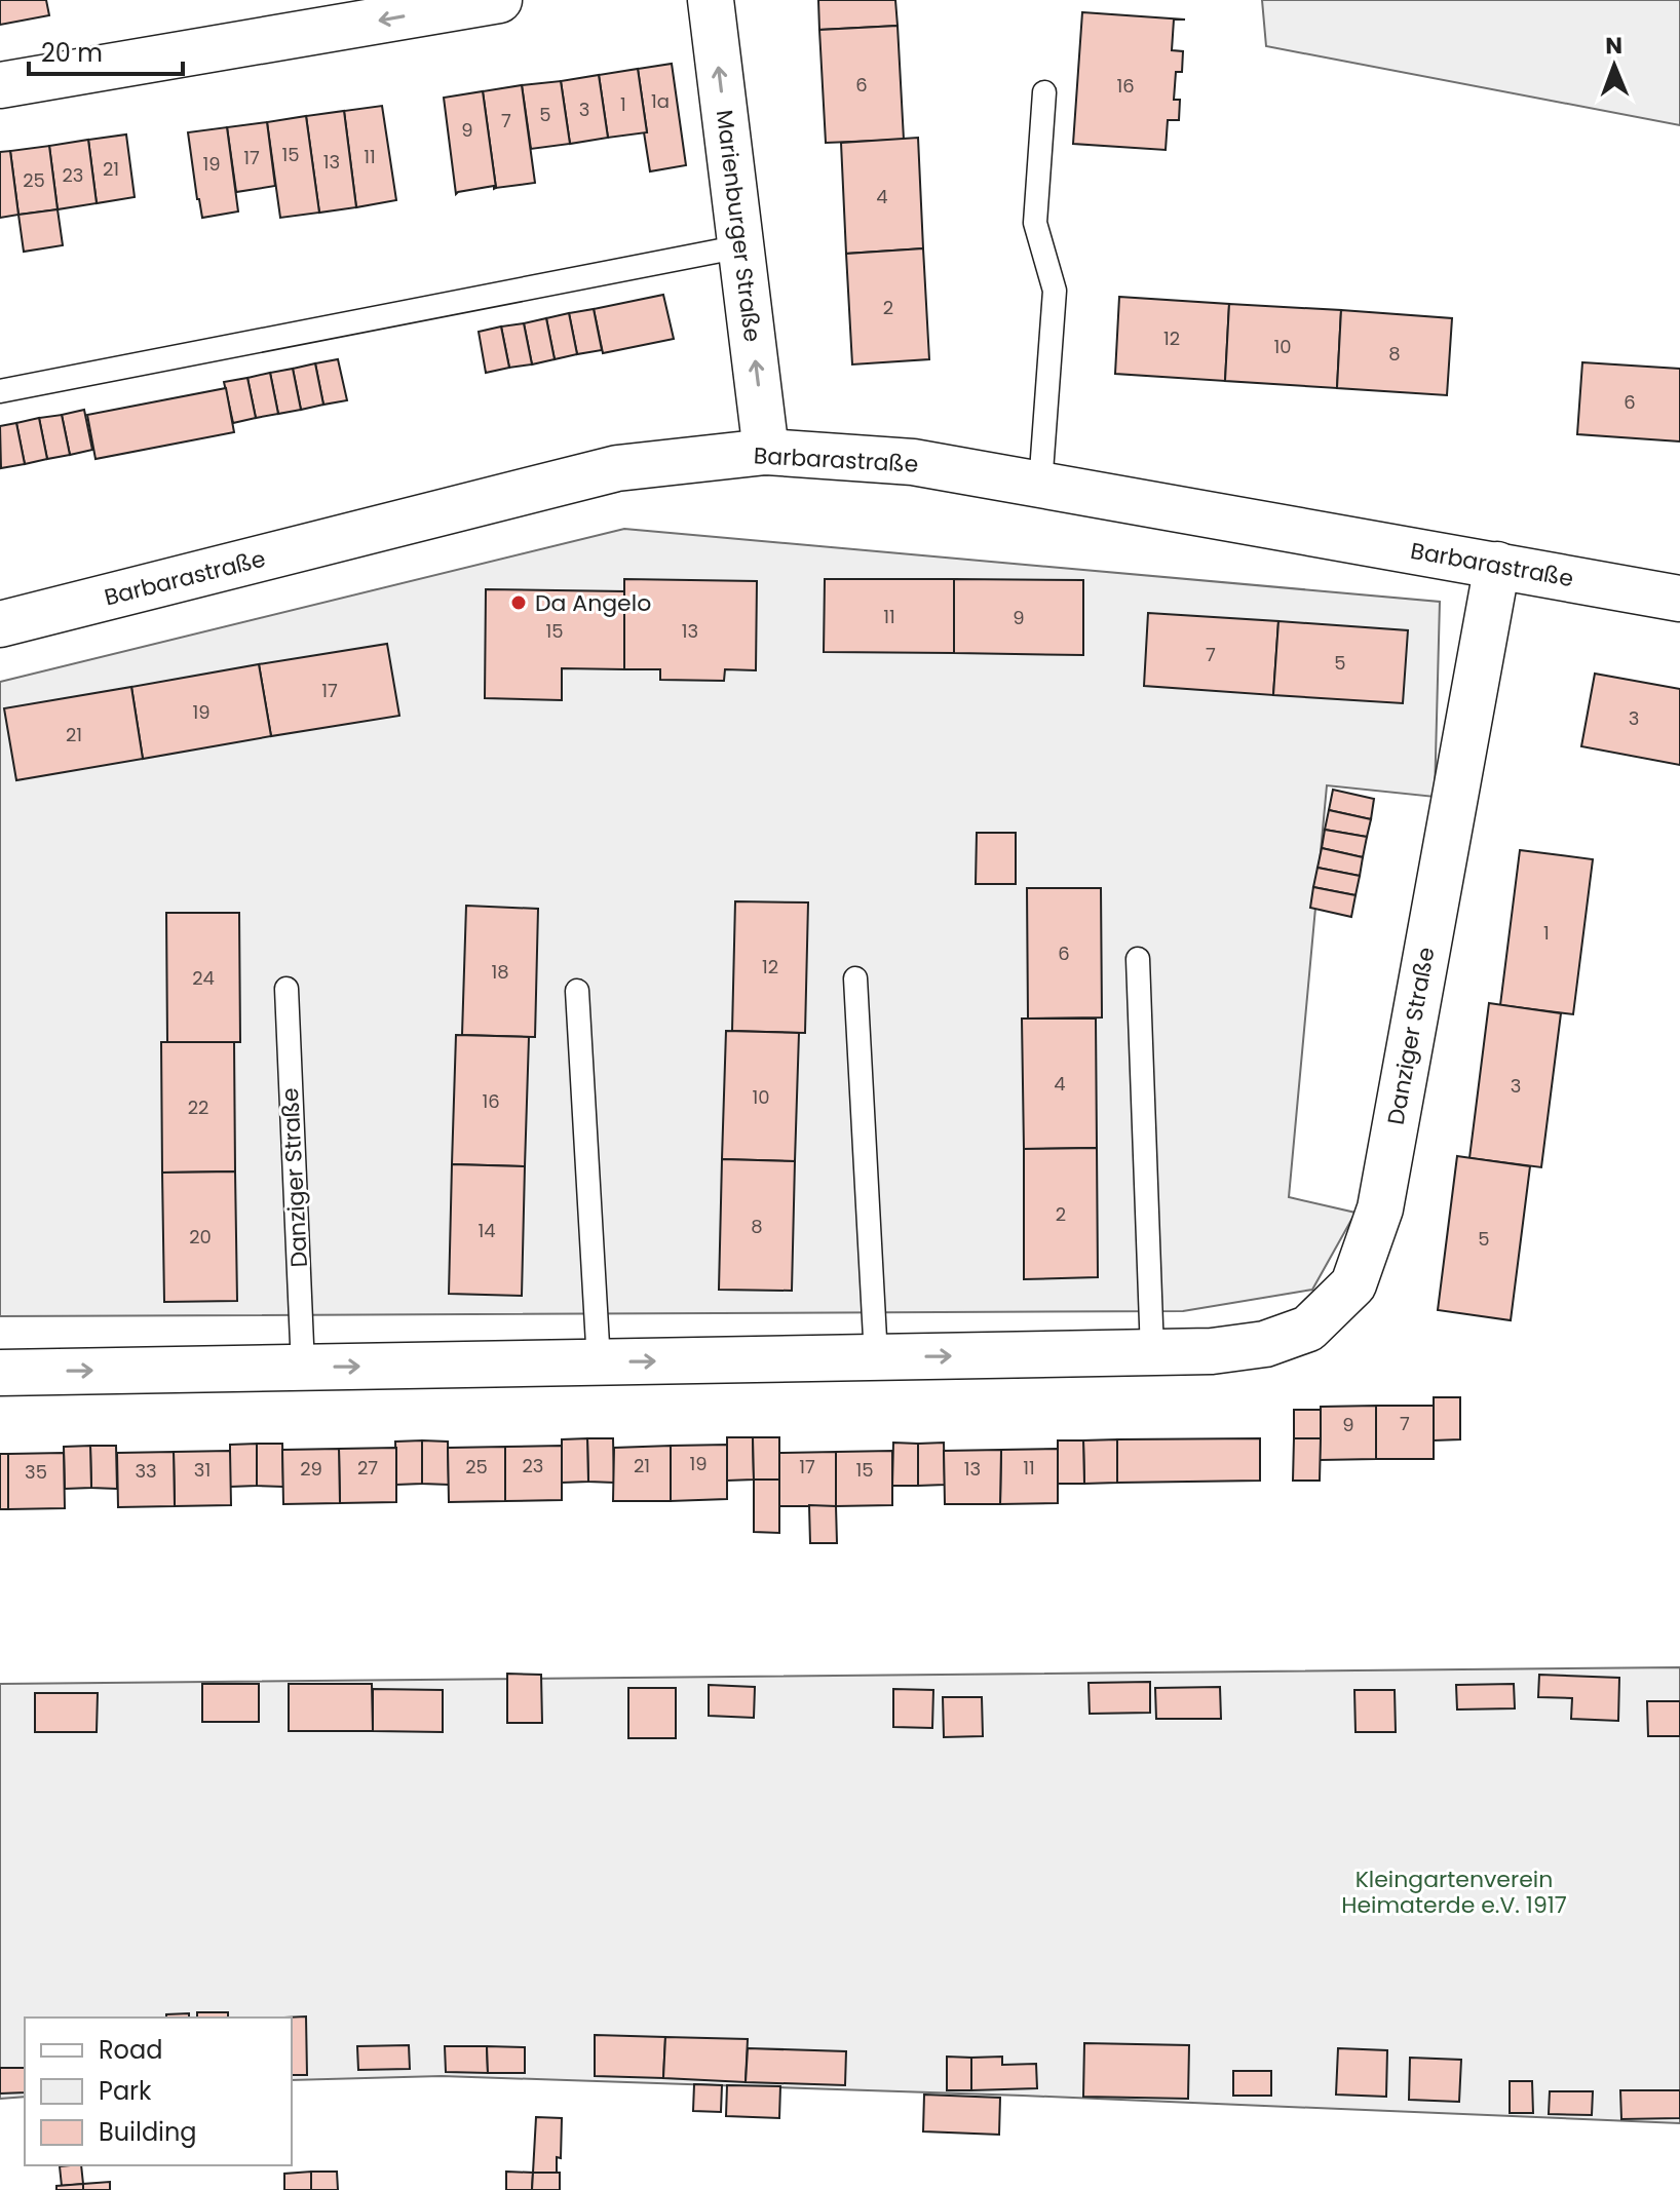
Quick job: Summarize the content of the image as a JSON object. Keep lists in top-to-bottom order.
{
  "streets": {
    "street": ["Marienburger Straße", "Barbarastraße", "Danziger Straße"]
  },
  "crossings": [
    ["Marienburger Straße", "Barbarastraße"],
    ["Barbarastraße", "Danziger Straße"]
  ],
  "one_way": ["Marienburger Straße", "Danziger Straße"],
  "parks": ["Kleingartenverein Heimaterde e.V. 1917"],
  "places": ["Da Angelo"],
  "house_numbers": [
    "6",
    "16",
    "1a",
    "1",
    "3",
    "5",
    "7",
    "9",
    "15",
    "11",
    "17",
    "13",
    "19",
    "21",
    "23",
    "25",
    "4",
    "2",
    "12",
    "10",
    "8",
    "6",
    "11",
    "9",
    "15",
    "13",
    "7",
    "5",
    "17",
    "19",
    "3",
    "21",
    "1",
    "6",
    "12",
    "18",
    "24",
    "4",
    "3",
    "10",
    "16",
    "22",
    "2",
    "8",
    "14",
    "20",
    "5",
    "7",
    "9",
    "19",
    "23",
    "21",
    "25",
    "17",
    "27",
    "11",
    "29",
    "13",
    "31",
    "15",
    "33",
    "35"
  ],
  "legend": ["Road", "Park", "Building"],
  "scale_bar": "20 m",
  "north": "top"
}
